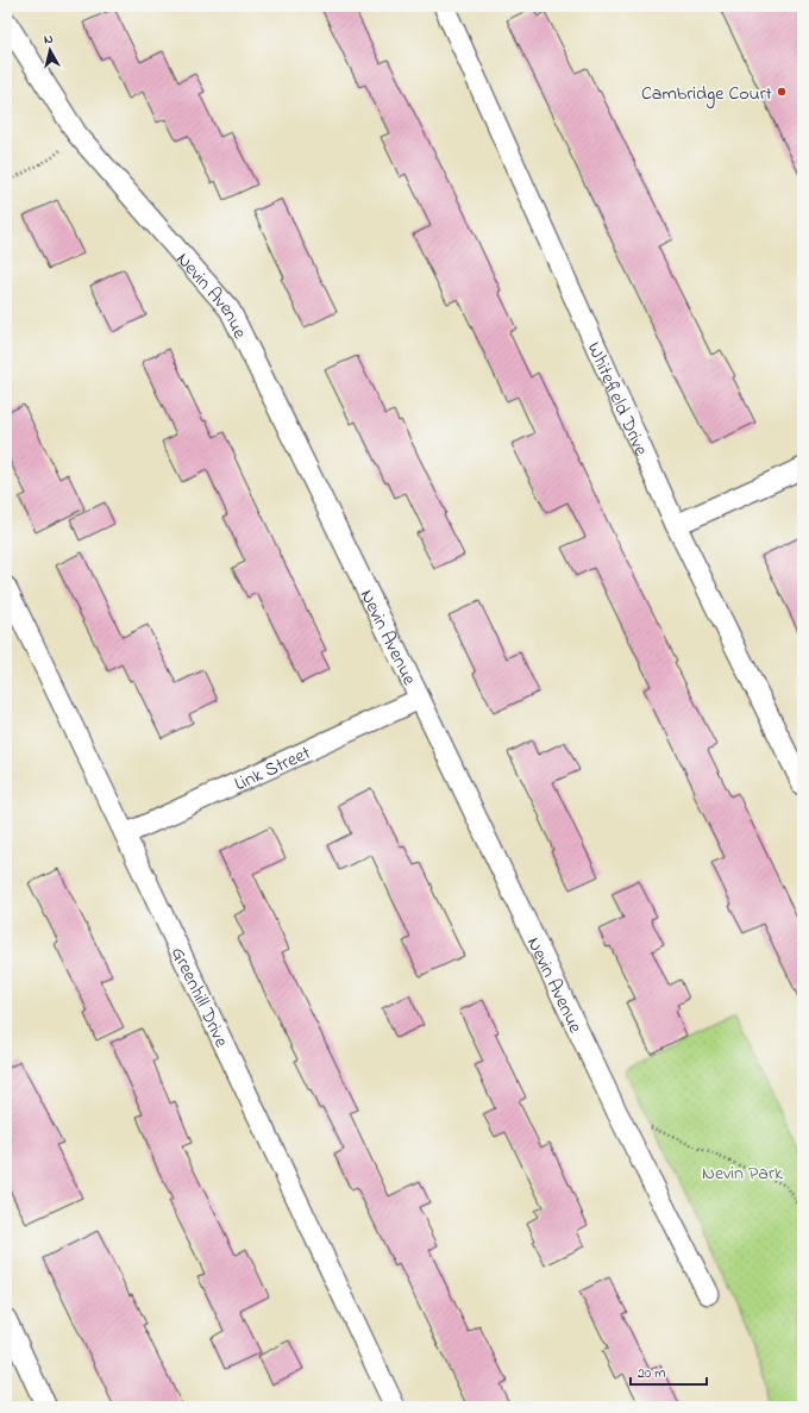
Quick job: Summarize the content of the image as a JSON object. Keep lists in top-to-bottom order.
{
  "streets": {
    "street": [
      "Nevin Avenue",
      "Whitefield Drive",
      "Link Street",
      "Greenhill Drive"
    ]
  },
  "crossings": [
    ["Nevin Avenue", "Link Street"],
    ["Link Street", "Greenhill Drive"]
  ],
  "parks": ["Nevin Park"],
  "places": ["Cambridge Court"],
  "scale_bar": "20 m",
  "north": "top"
}
